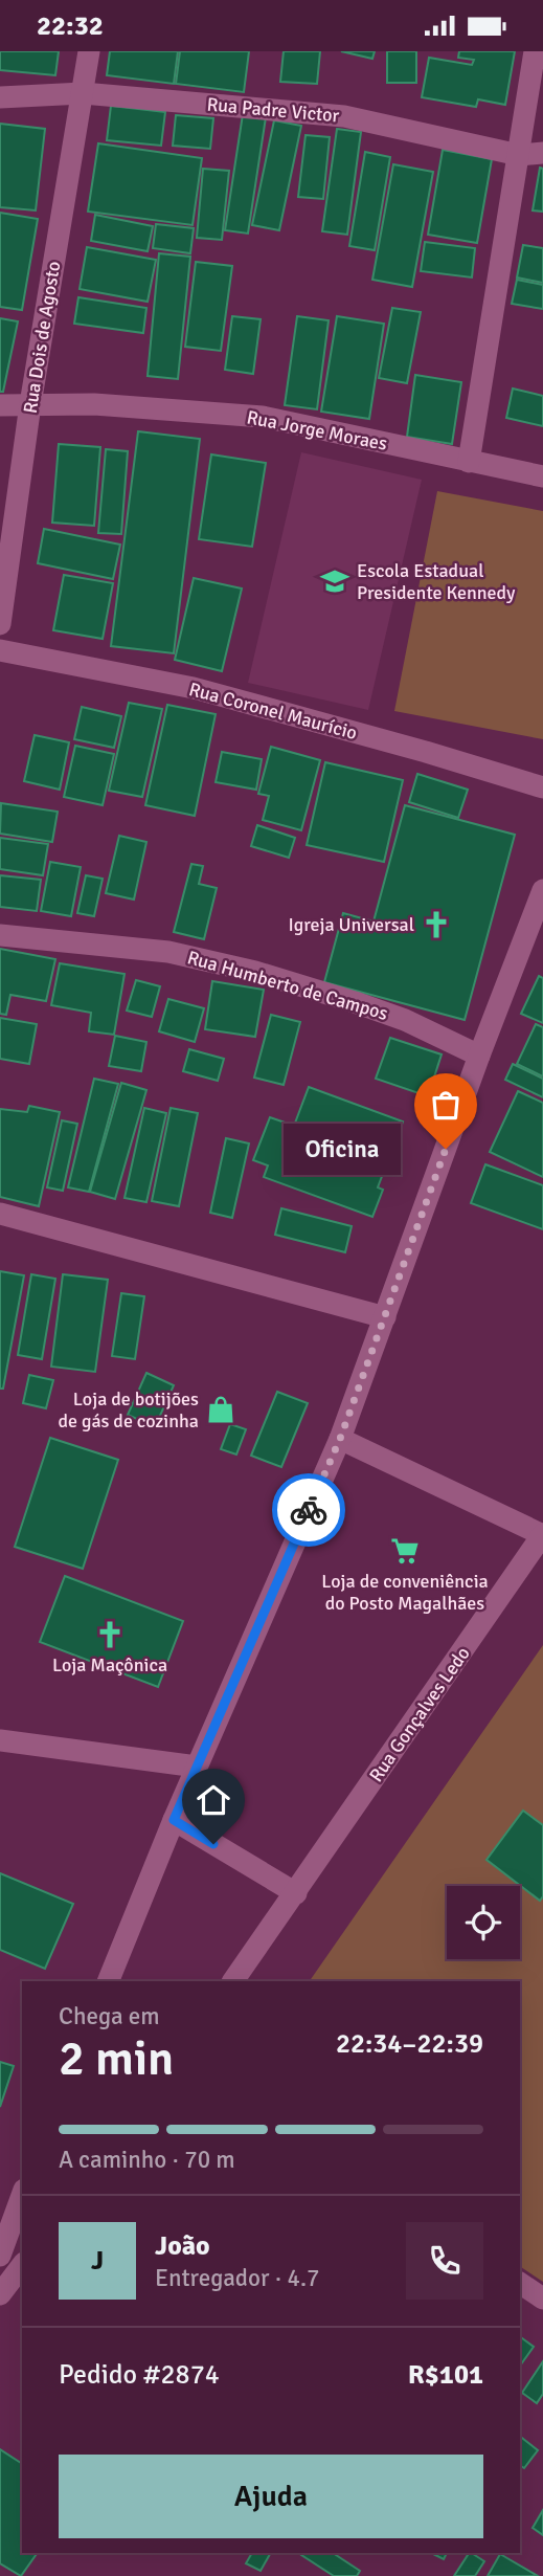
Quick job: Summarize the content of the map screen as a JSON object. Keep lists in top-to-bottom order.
{
  "streets": {
    "street": [
      "Rua Padre Victor",
      "Rua Dois de Agosto",
      "Rua Jorge Moraes",
      "Rua Coronel Maurício",
      "Rua Humberto de Campos",
      "Rua Gonçalves Ledo"
    ]
  },
  "crossings": [
    ["Rua Padre Victor", "Rua Dois de Agosto"],
    ["Rua Dois de Agosto", "Rua Jorge Moraes"]
  ],
  "places": {
    "school or university": ["Escola Estadual Presidente Kennedy"],
    "church": ["Igreja Universal", "Loja Maçônica"],
    "other": ["Oficina"],
    "shop": ["Loja de botijões de gás de cozinha"],
    "supermarket": ["Loja de conveniência do Posto Magalhães"]
  },
  "page": {
    "status": "22:32",
    "bubble": "Oficina",
    "heading": ["2 min", "Chega em", "22:34–22:39"],
    "panel": [
      "João",
      "Entregador · 4.7",
      "Pedido #2874",
      "R$101"
    ],
    "bar": "A caminho · 70 m",
    "round": "J",
    "buttons": "Ajuda"
  }
}
